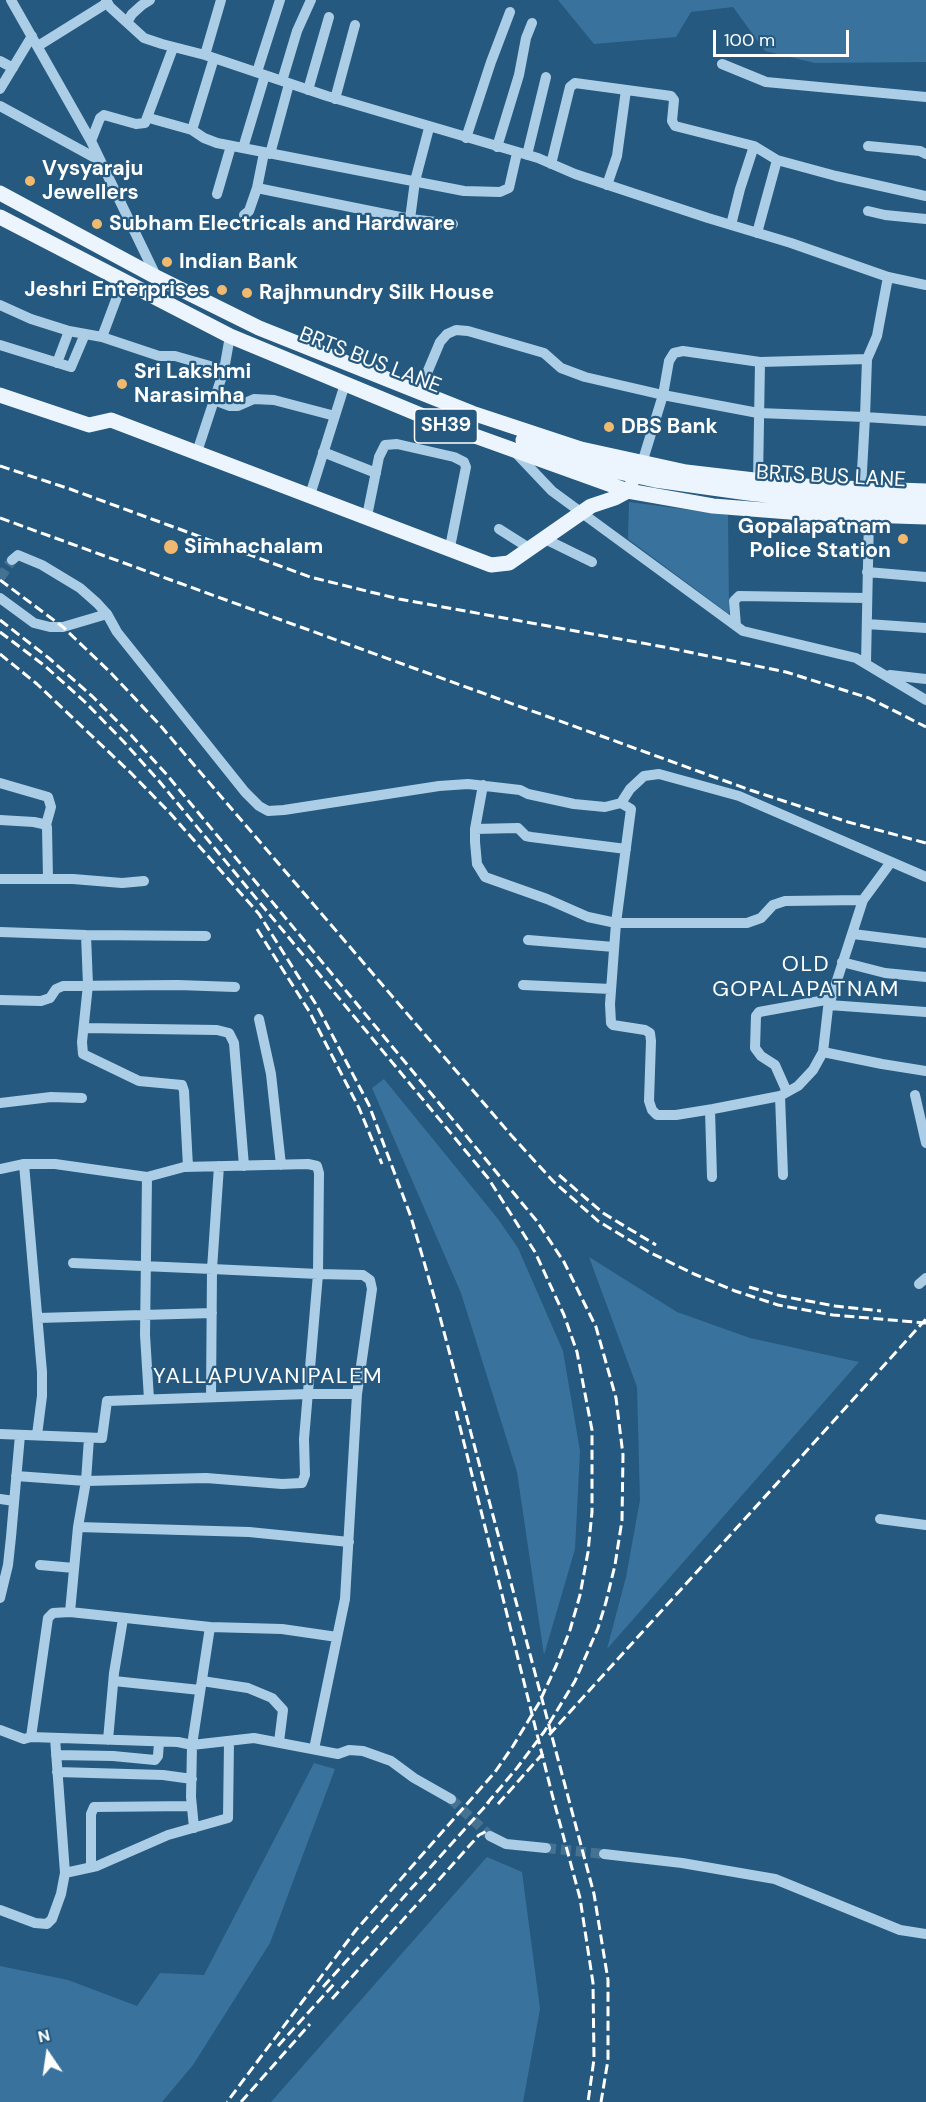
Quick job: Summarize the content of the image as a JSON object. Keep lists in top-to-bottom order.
{
  "streets": {
    "main road": ["BRTS BUS LANE", "SH39"]
  },
  "crossings": [
    ["BRTS BUS LANE", "SH39"]
  ],
  "districts": ["OLD GOPALAPATNAM", "YALLAPUVANIPALEM"],
  "places": [
    "Vysyaraju Jewellers",
    "Subham Electricals and Hardware",
    "Indian Bank",
    "Jeshri Enterprises",
    "Rajhmundry Silk House",
    "Sri Lakshmi Narasimha",
    "DBS Bank",
    "Gopalapatnam Police Station",
    "Simhachalam"
  ],
  "scale_bar": "100 m",
  "north": "top"
}
